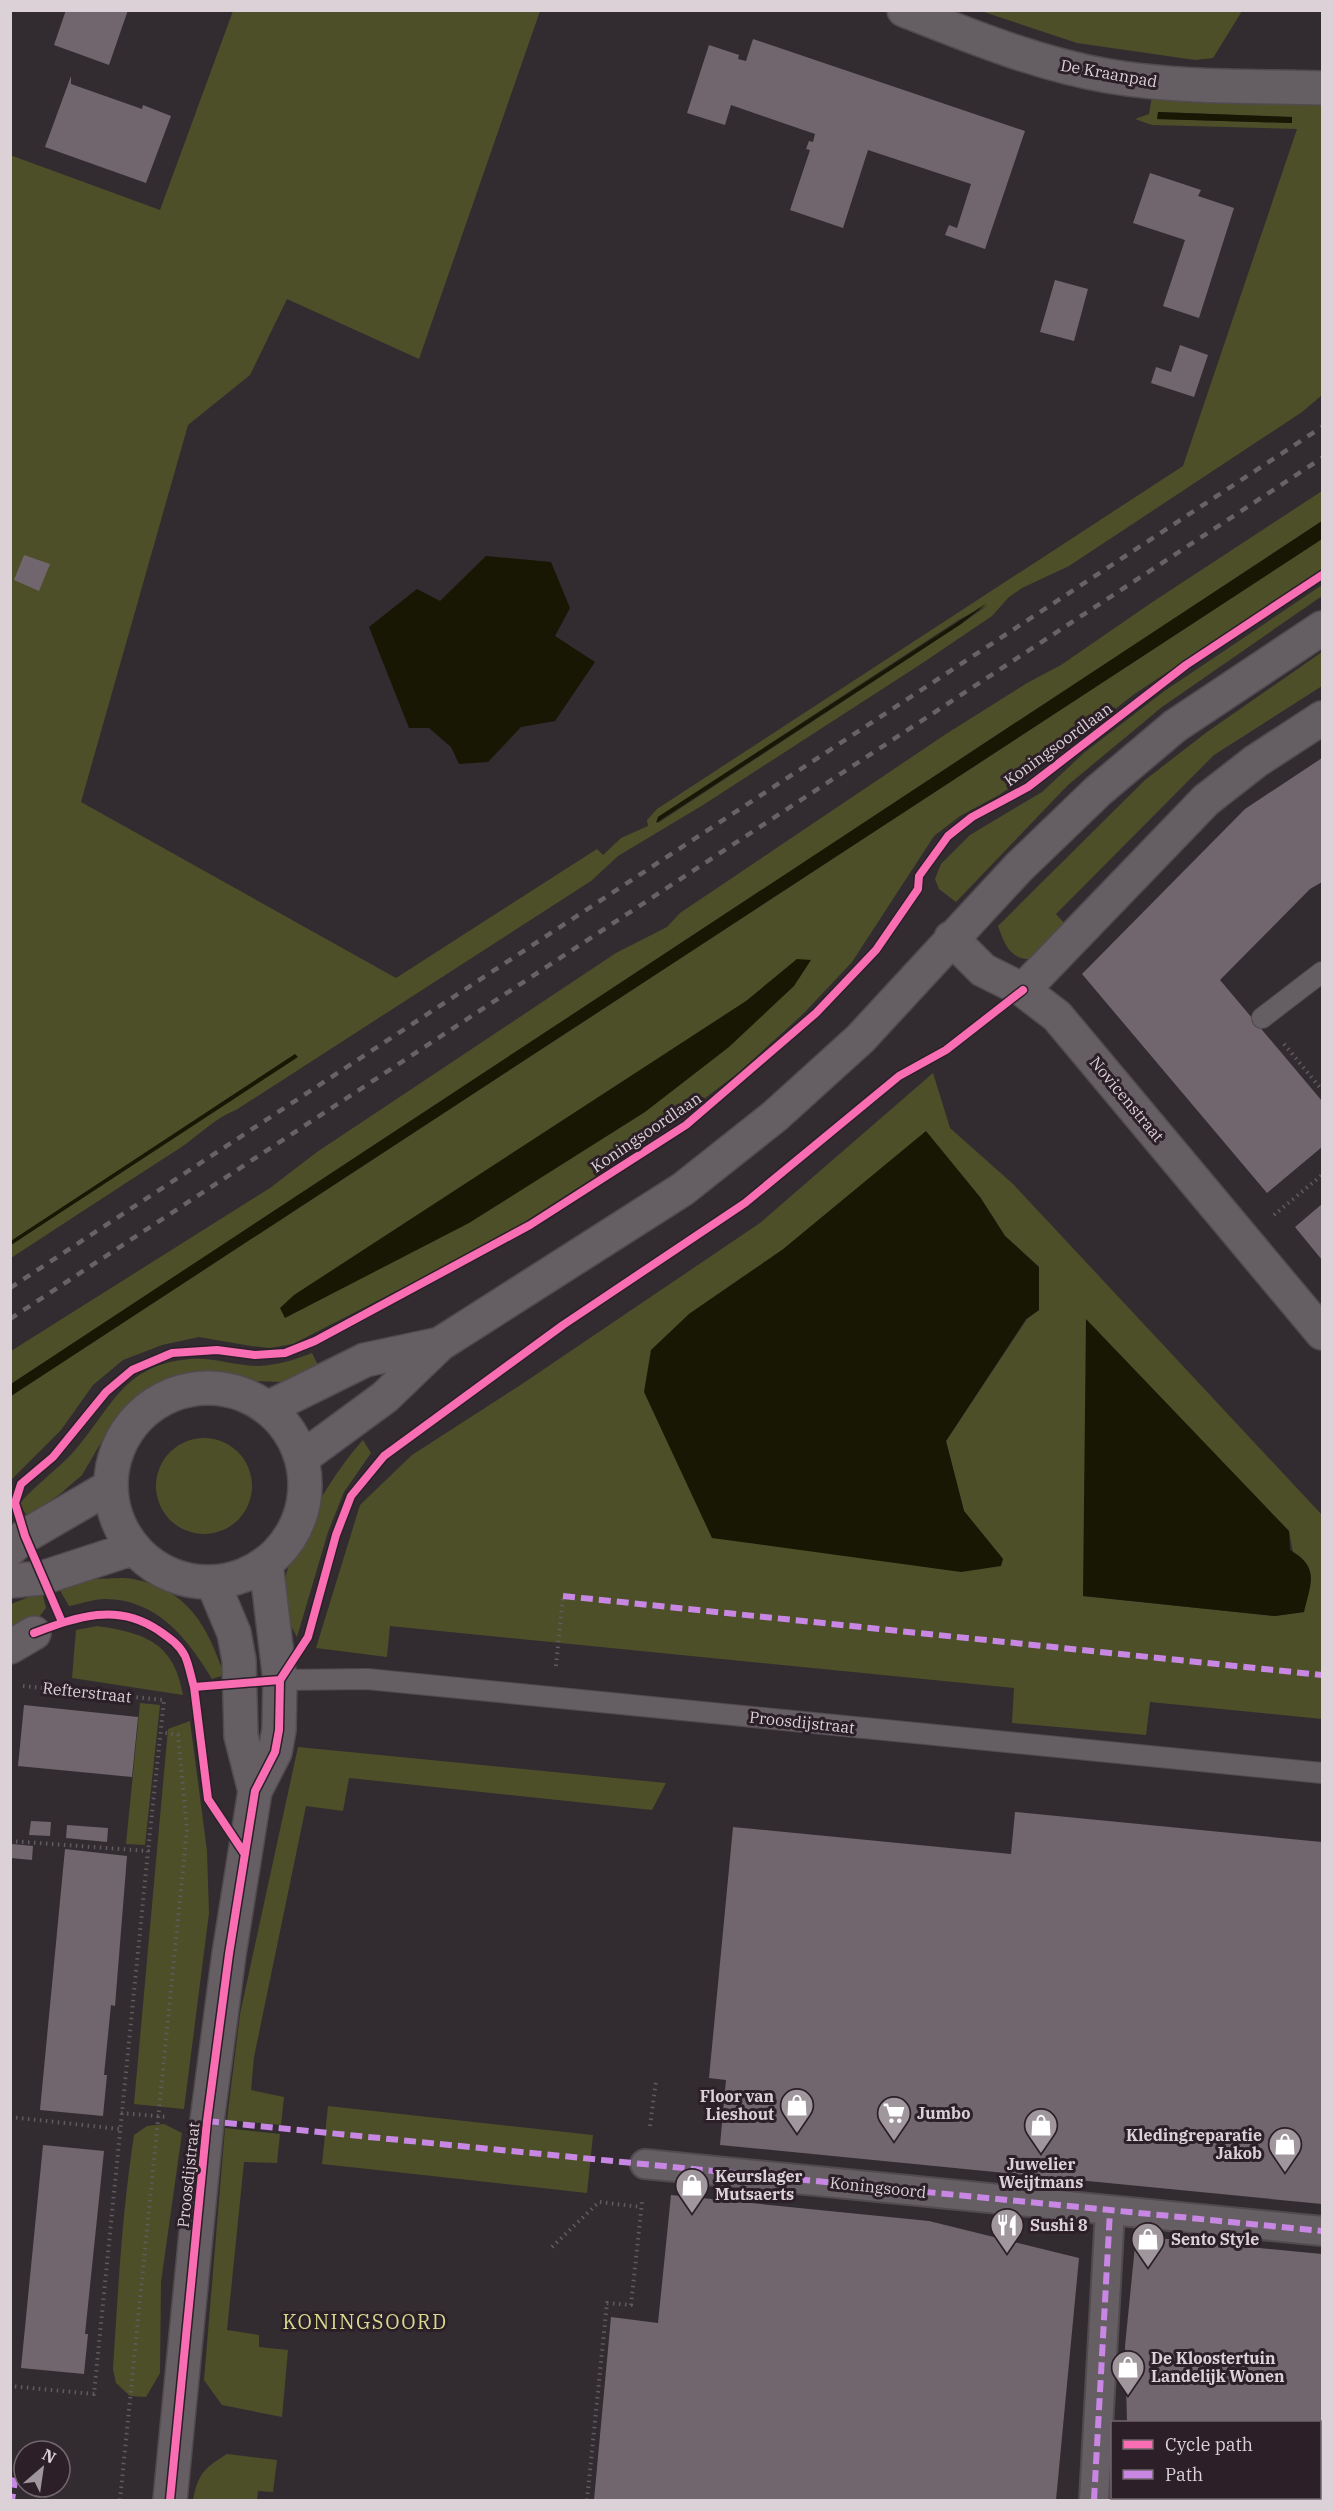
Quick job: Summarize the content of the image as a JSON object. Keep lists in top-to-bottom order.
{
  "streets": {
    "street": [
      "De Kraanpad",
      "Novicenstraat",
      "Proosdijstraat",
      "Koningsoord"
    ],
    "path": ["Refterstraat"],
    "cycle path": ["Koningsoordlaan"]
  },
  "districts": ["KONINGSOORD"],
  "places": {
    "shop": [
      "Floor van Lieshout",
      "Juwelier Weijtmans",
      "Kledingreparatie Jakob",
      "Keurslager Mutsaerts",
      "Sento Style",
      "De Kloostertuin Landelijk Wonen"
    ],
    "supermarket": ["Jumbo"],
    "restaurant": ["Sushi 8"]
  },
  "legend": ["Cycle path", "Path"],
  "north": "top right"
}
